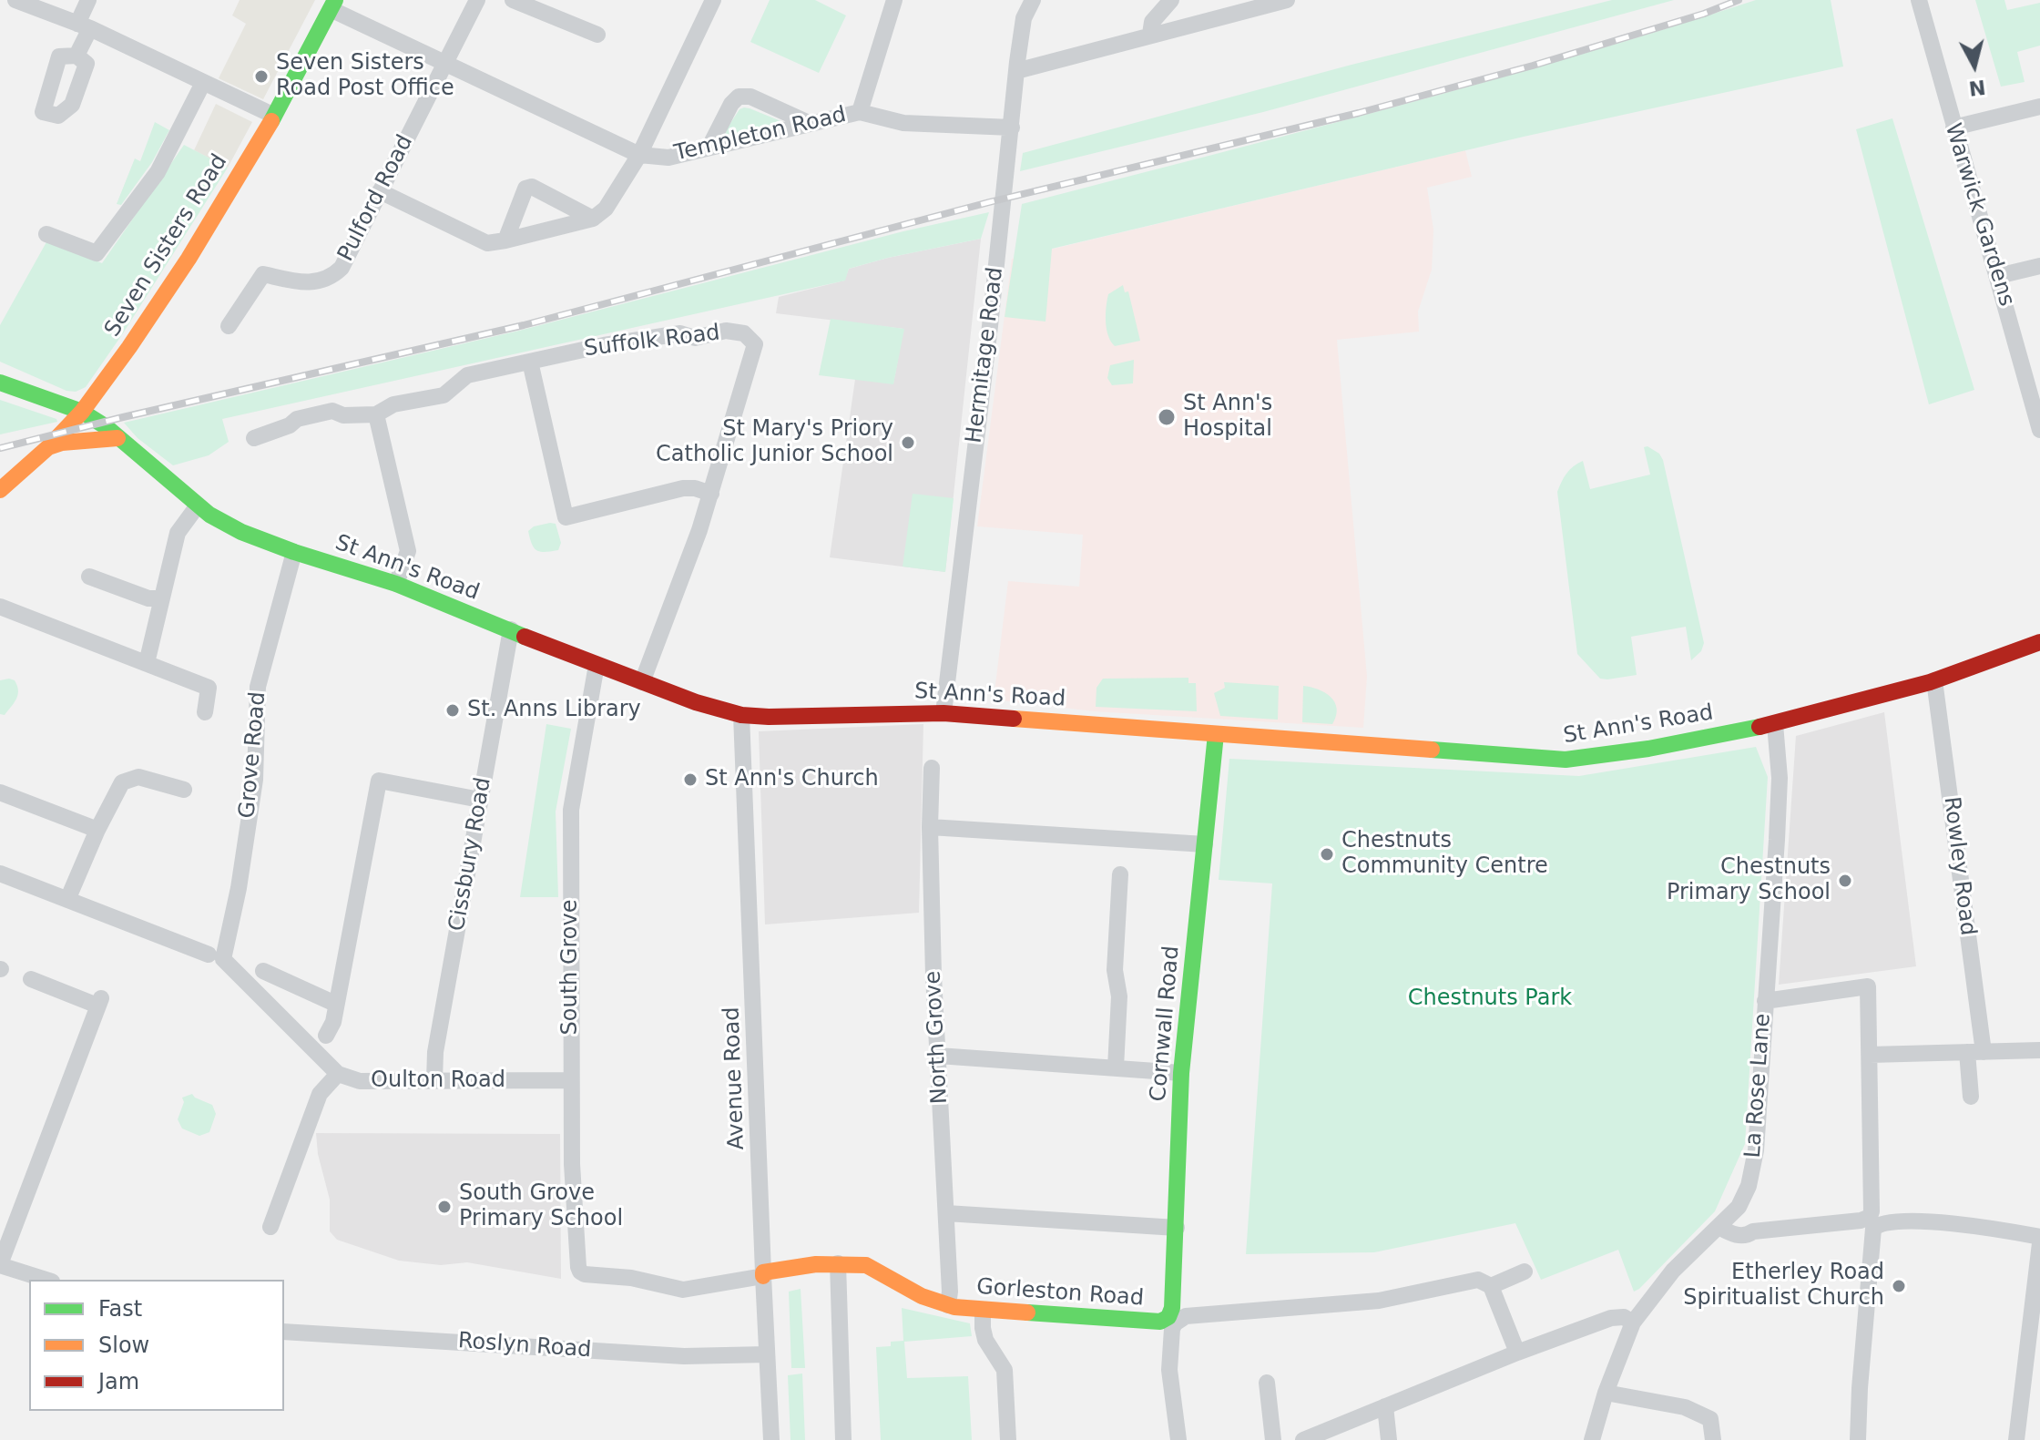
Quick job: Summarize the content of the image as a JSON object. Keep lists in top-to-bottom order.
{
  "streets": {
    "main road": [
      "Seven Sisters Road",
      "St Ann's Road",
      "Cornwall Road",
      "Gorleston Road"
    ],
    "street": [
      "Templeton Road",
      "Pulford Road",
      "Warwick Gardens",
      "Suffolk Road",
      "Hermitage Road",
      "Grove Road",
      "Cissbury Road",
      "Rowley Road",
      "South Grove",
      "North Grove",
      "Avenue Road",
      "Oulton Road",
      "La Rose Lane",
      "Roslyn Road"
    ]
  },
  "crossings": [
    ["Templeton Road", "Hermitage Road"],
    ["Seven Sisters Road", "St Ann's Road"],
    ["Suffolk Road", "St Ann's Road"],
    ["Hermitage Road", "St Ann's Road"],
    ["St Ann's Road", "Grove Road"],
    ["St Ann's Road", "Cissbury Road"],
    ["St Ann's Road", "Rowley Road"],
    ["St Ann's Road", "South Grove"],
    ["St Ann's Road", "Cornwall Road"],
    ["St Ann's Road", "Avenue Road"],
    ["St Ann's Road", "La Rose Lane"],
    ["Cissbury Road", "Oulton Road"],
    ["South Grove", "Avenue Road"],
    ["South Grove", "Oulton Road"],
    ["South Grove", "Gorleston Road"],
    ["Cornwall Road", "Gorleston Road"],
    ["North Grove", "Gorleston Road"],
    ["Avenue Road", "Gorleston Road"],
    ["Avenue Road", "Roslyn Road"]
  ],
  "parks": ["Chestnuts Park"],
  "places": [
    "Seven Sisters Road Post Office",
    "St Ann's Hospital",
    "St Mary's Priory Catholic Junior School",
    "St. Anns Library",
    "St Ann's Church",
    "Chestnuts Community Centre",
    "Chestnuts Primary School",
    "South Grove Primary School",
    "Etherley Road Spiritualist Church"
  ],
  "legend": ["Fast", "Slow", "Jam"],
  "north": "bottom"
}
